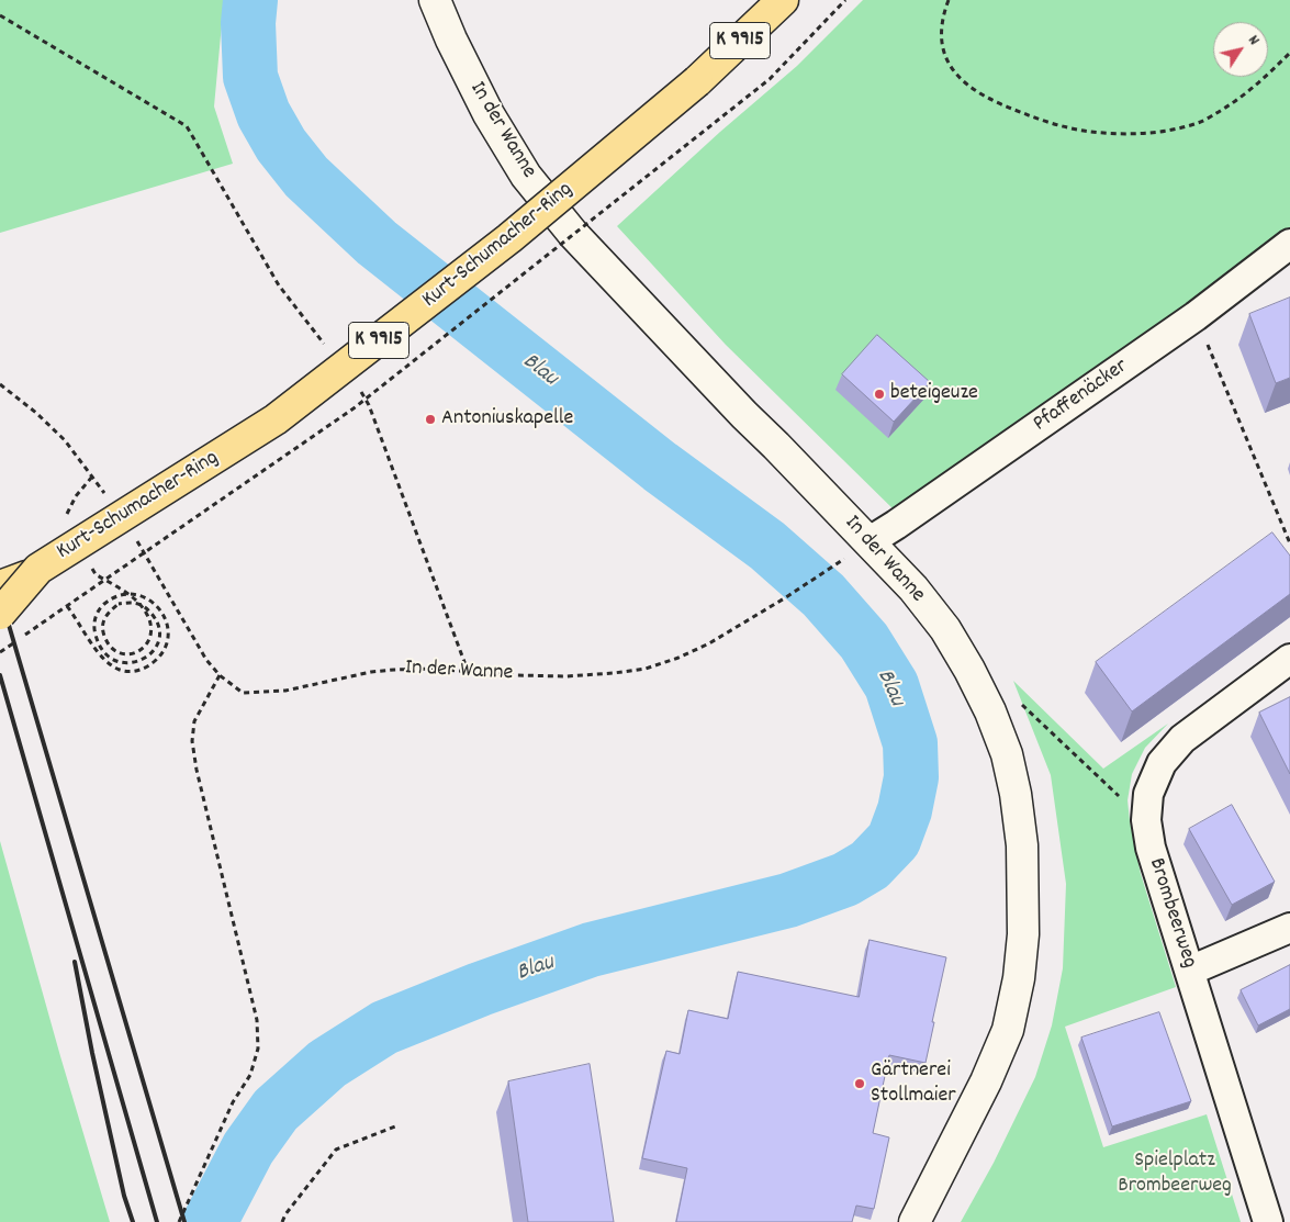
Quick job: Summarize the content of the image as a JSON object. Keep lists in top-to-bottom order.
{
  "streets": {
    "main road": ["K 9915", "Kurt-Schumacher-Ring"],
    "street": ["In der Wanne", "Pfaffenäcker", "Brombeerweg"]
  },
  "crossings": [
    ["In der Wanne", "Pfaffenäcker"]
  ],
  "water": ["Blau"],
  "parks": ["Spielplatz Brombeerweg"],
  "places": ["beteigeuze", "Antoniuskapelle", "Gärtnerei Stollmaier"],
  "north": "top right"
}
